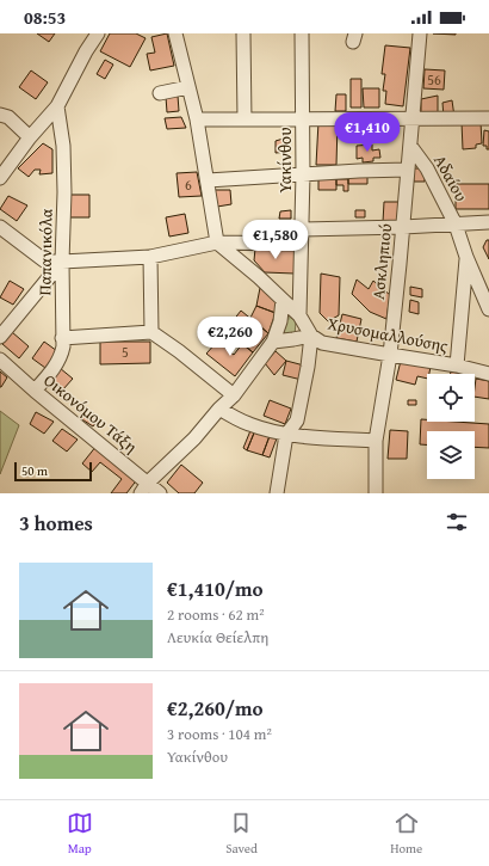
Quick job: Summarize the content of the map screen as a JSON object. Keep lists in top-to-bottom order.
{
  "streets": {
    "street": [
      "Υακίνθου",
      "Αδαίου",
      "Παπανικόλα",
      "Ασκληπιού",
      "Χρυσομαλλούσης",
      "Οικονόμου Τάξη"
    ]
  },
  "crossings": [
    ["Υακίνθου", "Χρυσομαλλούσης"],
    ["Αδαίου", "Ασκληπιού"],
    ["Παπανικόλα", "Οικονόμου Τάξη"],
    ["Ασκληπιού", "Χρυσομαλλούσης"]
  ],
  "house_numbers": ["56", "6", "5"],
  "scale_bar": "50 m",
  "page": {
    "status": "08:53",
    "price": ["€1,410", "€1,580", "€2,260"],
    "scale": "50 m",
    "heading": "3 homes",
    "list": [
      {
        "name": "€1,410/mo",
        "note": "2 rooms · 62 m² · Λευκία Θείελπη"
      },
      {
        "name": "€2,260/mo",
        "note": "3 rooms · 104 m² · Υακίνθου"
      }
    ],
    "tabs": ["Map", "Saved", "Home"]
  }
}
